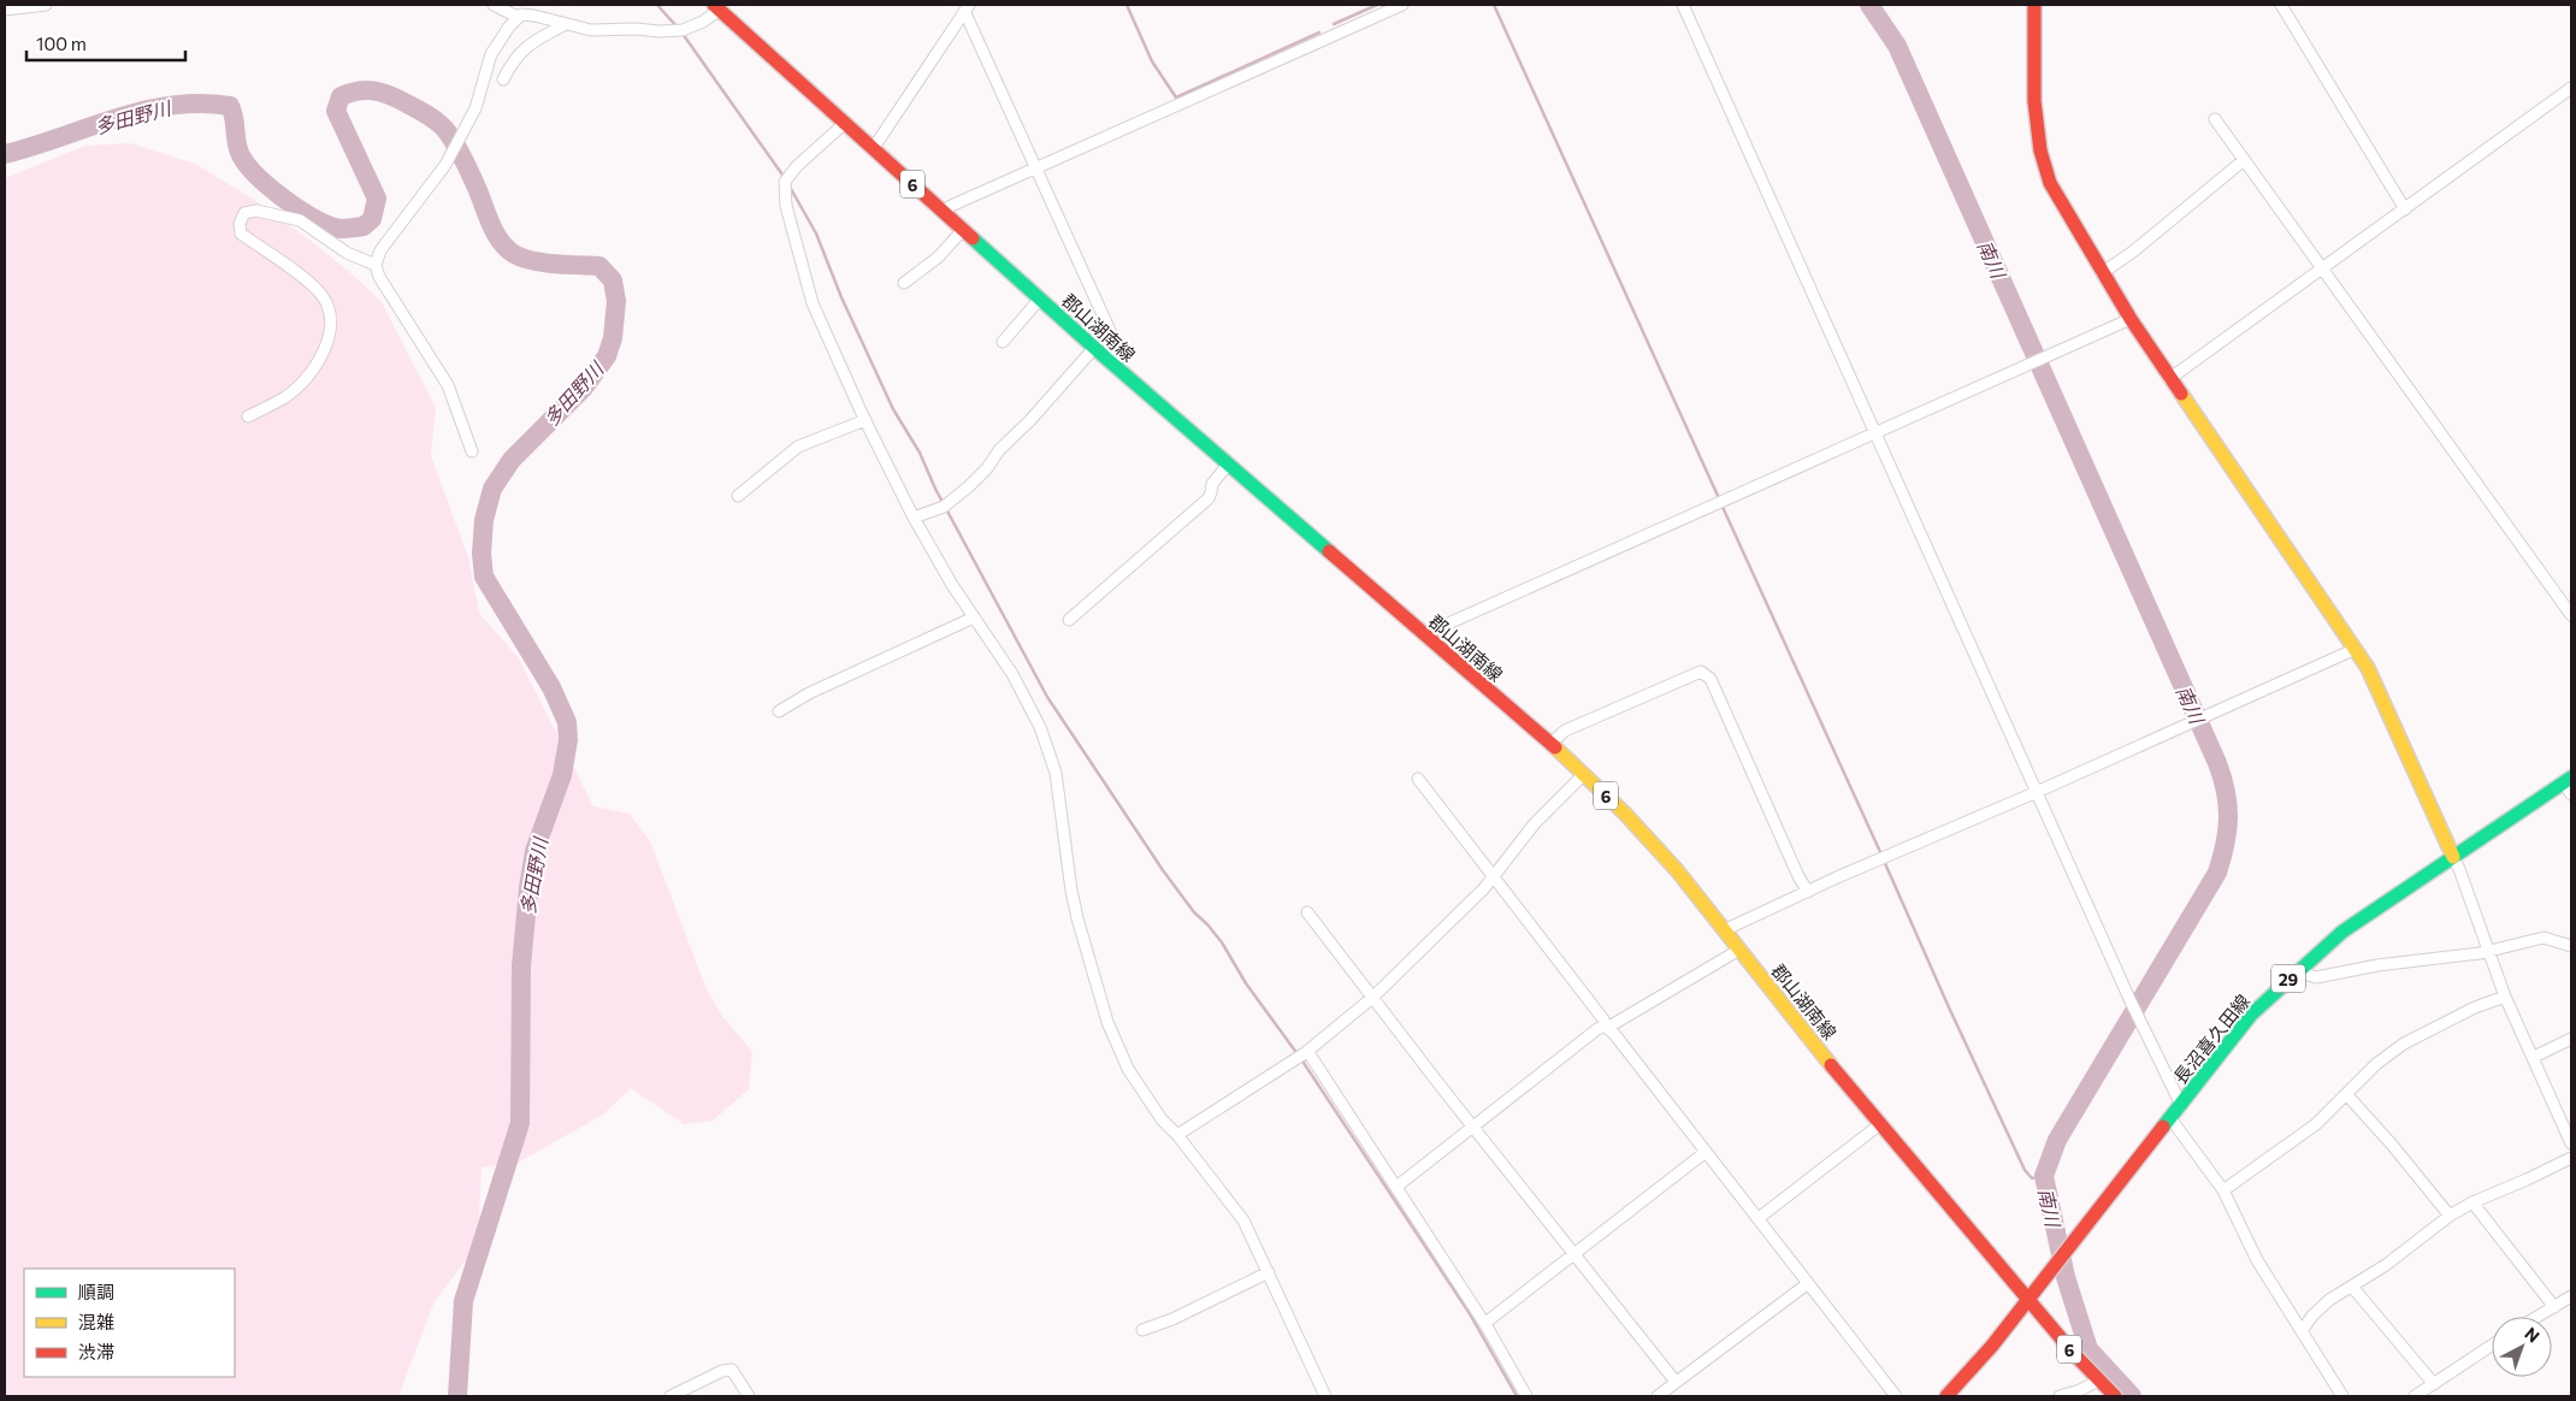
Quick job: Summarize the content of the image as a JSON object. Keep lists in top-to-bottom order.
{
  "streets": {
    "main road": [
      "6",
      "郡山湖南線",
      "29",
      "長沼喜久田線"
    ]
  },
  "crossings": [
    ["郡山湖南線", "長沼喜久田線"]
  ],
  "water": ["多田野川", "南川"],
  "legend": ["順調", "混雑", "渋滞"],
  "scale_bar": "100 m",
  "north": "top right"
}
